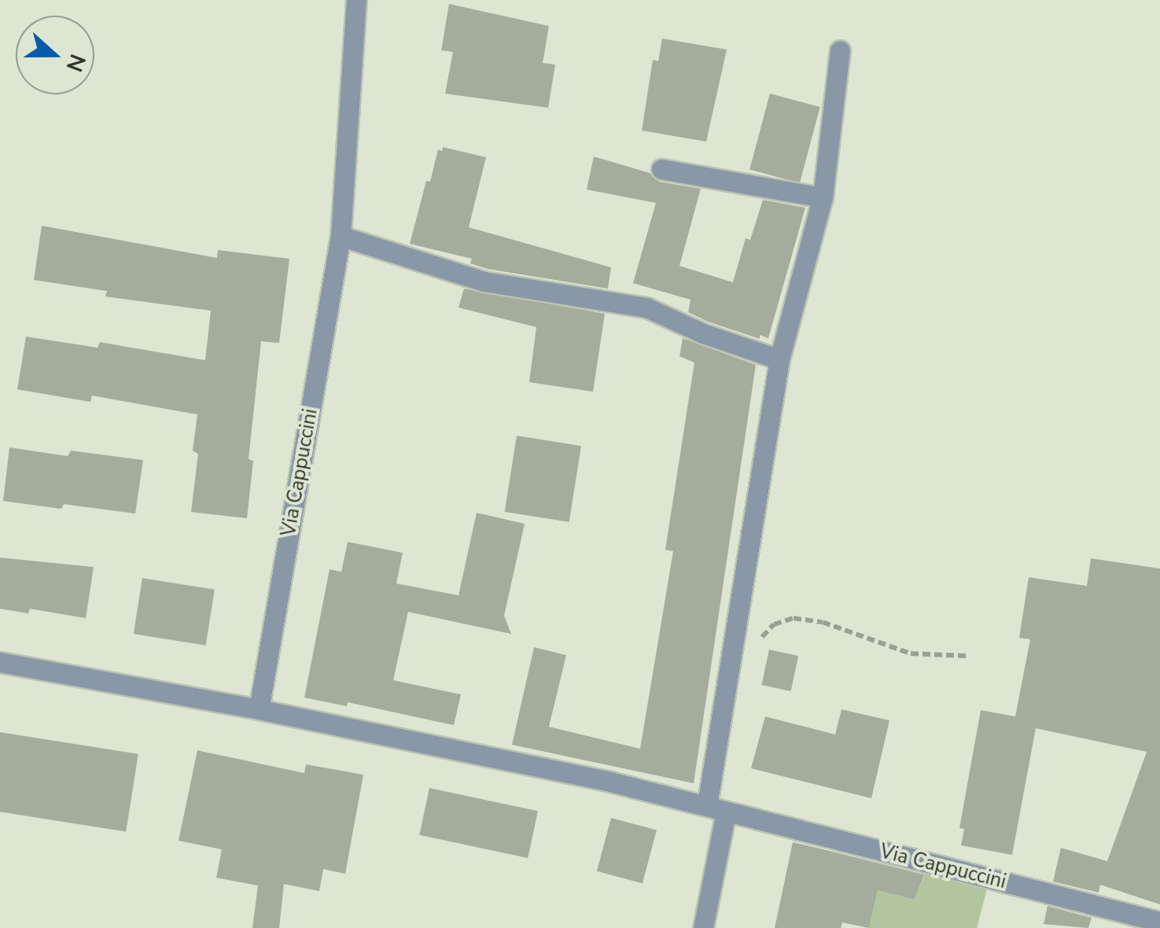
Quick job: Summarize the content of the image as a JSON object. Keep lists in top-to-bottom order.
{
  "streets": {
    "street": ["Via Cappuccini"]
  },
  "north": "right"
}
